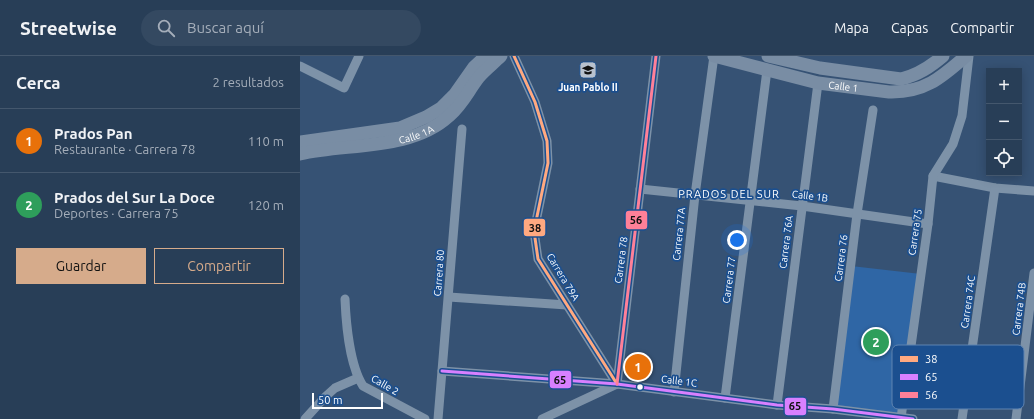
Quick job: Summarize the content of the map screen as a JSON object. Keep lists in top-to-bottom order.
{
  "streets": {
    "street": [
      "Calle 1",
      "Calle 1A",
      "Calle 1B",
      "Carrera 75",
      "Carrera 77A",
      "Carrera 76A",
      "Carrera 76",
      "Carrera 78",
      "Carrera 80",
      "Carrera 79A",
      "Carrera 77",
      "Carrera 74C",
      "Carrera 74B",
      "Calle 1C",
      "Calle 2"
    ]
  },
  "crossings": [
    ["Calle 1", "Carrera 75"],
    ["Calle 1", "Carrera 77A"],
    ["Calle 1", "Carrera 76A"],
    ["Calle 1", "Carrera 77"],
    ["Calle 1B", "Carrera 75"],
    ["Calle 1B", "Carrera 77A"],
    ["Calle 1B", "Carrera 76A"],
    ["Calle 1B", "Carrera 76"],
    ["Calle 1B", "Carrera 78"],
    ["Calle 1B", "Carrera 77"],
    ["Carrera 75", "Calle 1C"],
    ["Carrera 77A", "Calle 1C"],
    ["Carrera 76A", "Calle 1C"],
    ["Carrera 76", "Calle 1C"],
    ["Carrera 78", "Carrera 79A"],
    ["Carrera 78", "Calle 1C"],
    ["Carrera 80", "Calle 1C"],
    ["Carrera 79A", "Calle 1C"],
    ["Carrera 77", "Calle 1C"]
  ],
  "districts": ["PRADOS DEL SUR"],
  "places": {
    "school or university": ["Juan Pablo II"]
  },
  "lines": ["transit line 38", "transit line 56", "transit line 65"],
  "legend": ["38", "65", "56"],
  "scale_bar": "50 m",
  "page": {
    "header": "Streetwise",
    "search": "Buscar aquí",
    "nav": ["Mapa", "Capas", "Compartir"],
    "heading": ["Cerca", "2 resultados"],
    "map_buttons": ["+", "−"],
    "list": [
      {
        "mark": "1",
        "name": "Prados Pan",
        "note": "Restaurante · Carrera 78",
        "value": "110 m"
      },
      {
        "mark": "2",
        "name": "Prados del Sur La Doce",
        "note": "Deportes · Carrera 75",
        "value": "120 m"
      }
    ],
    "buttons": ["Guardar", "Compartir"],
    "pins": ["2", "1"],
    "scale": "50 m"
  }
}
